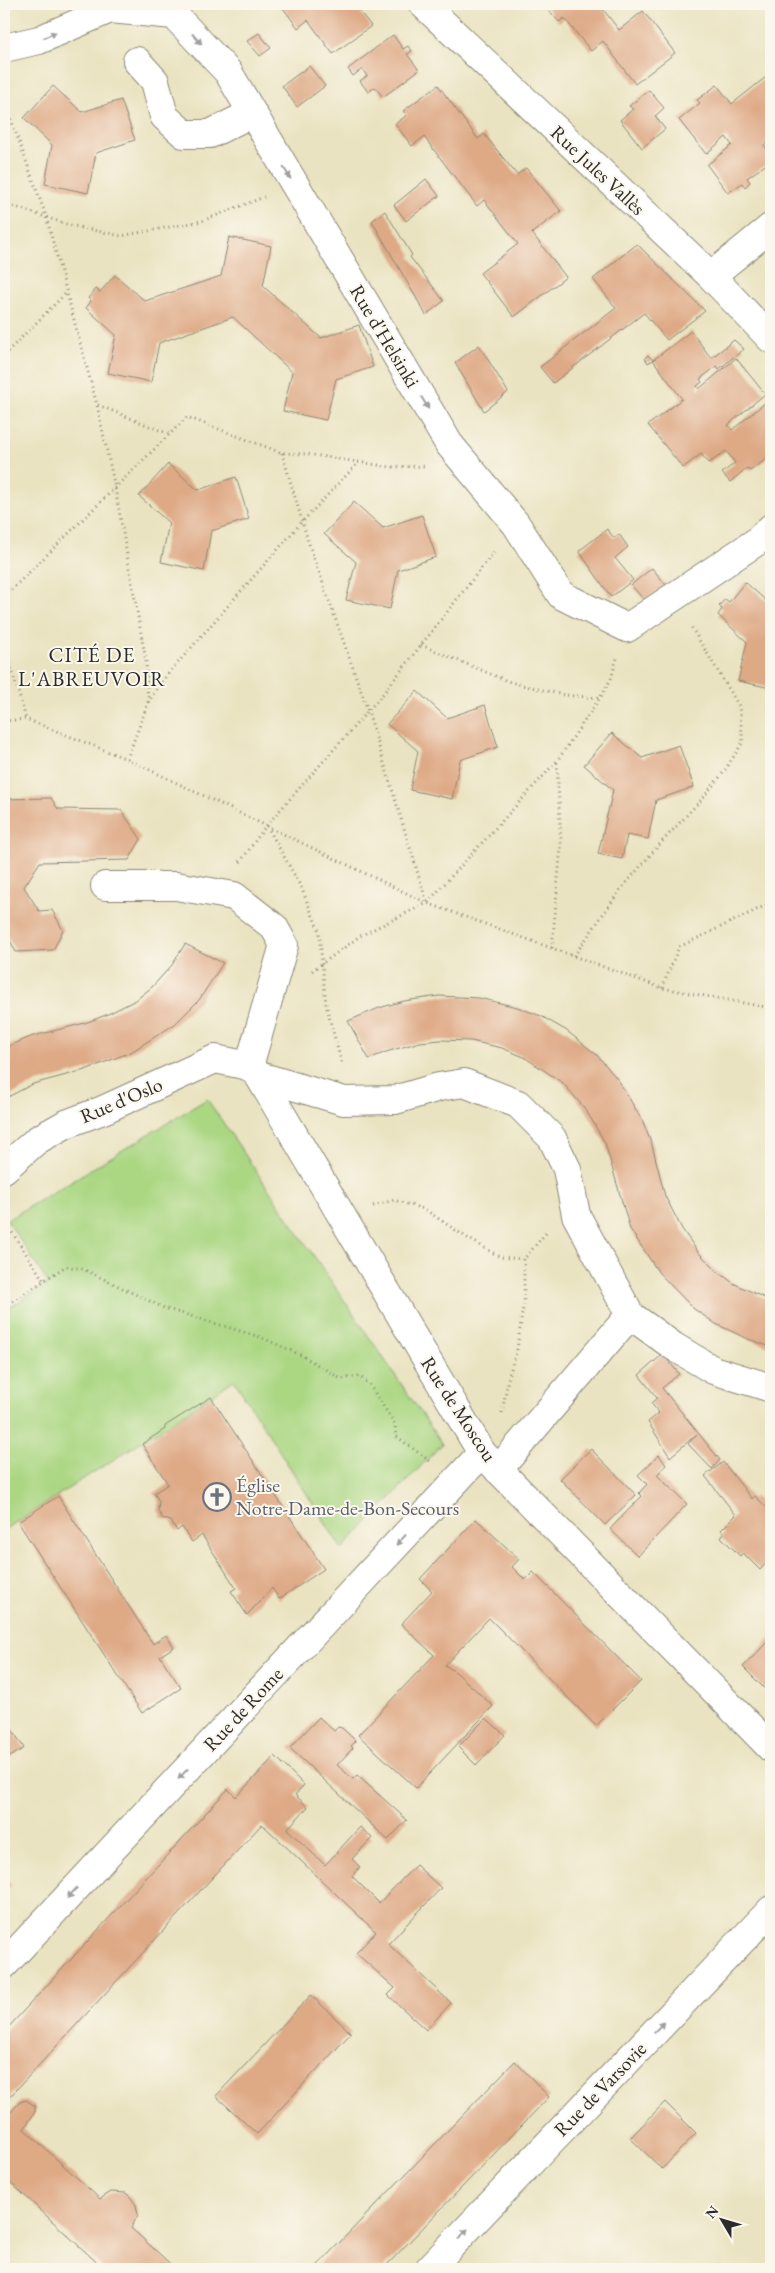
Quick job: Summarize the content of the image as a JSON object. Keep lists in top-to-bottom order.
{
  "streets": {
    "street": [
      "Rue Jules Vallès",
      "Rue d'Helsinki",
      "Rue d'Oslo",
      "Rue de Moscou",
      "Rue de Rome",
      "Rue de Varsovie"
    ]
  },
  "crossings": [
    ["Rue d'Oslo", "Rue de Moscou"],
    ["Rue d'Oslo", "Rue de Rome"],
    ["Rue de Moscou", "Rue de Rome"]
  ],
  "one_way": ["Rue d'Helsinki", "Rue de Rome", "Rue de Varsovie"],
  "districts": ["CITÉ DE L'ABREUVOIR"],
  "places": {
    "church": ["Église Notre-Dame-de-Bon-Secours"]
  },
  "north": "top left"
}
